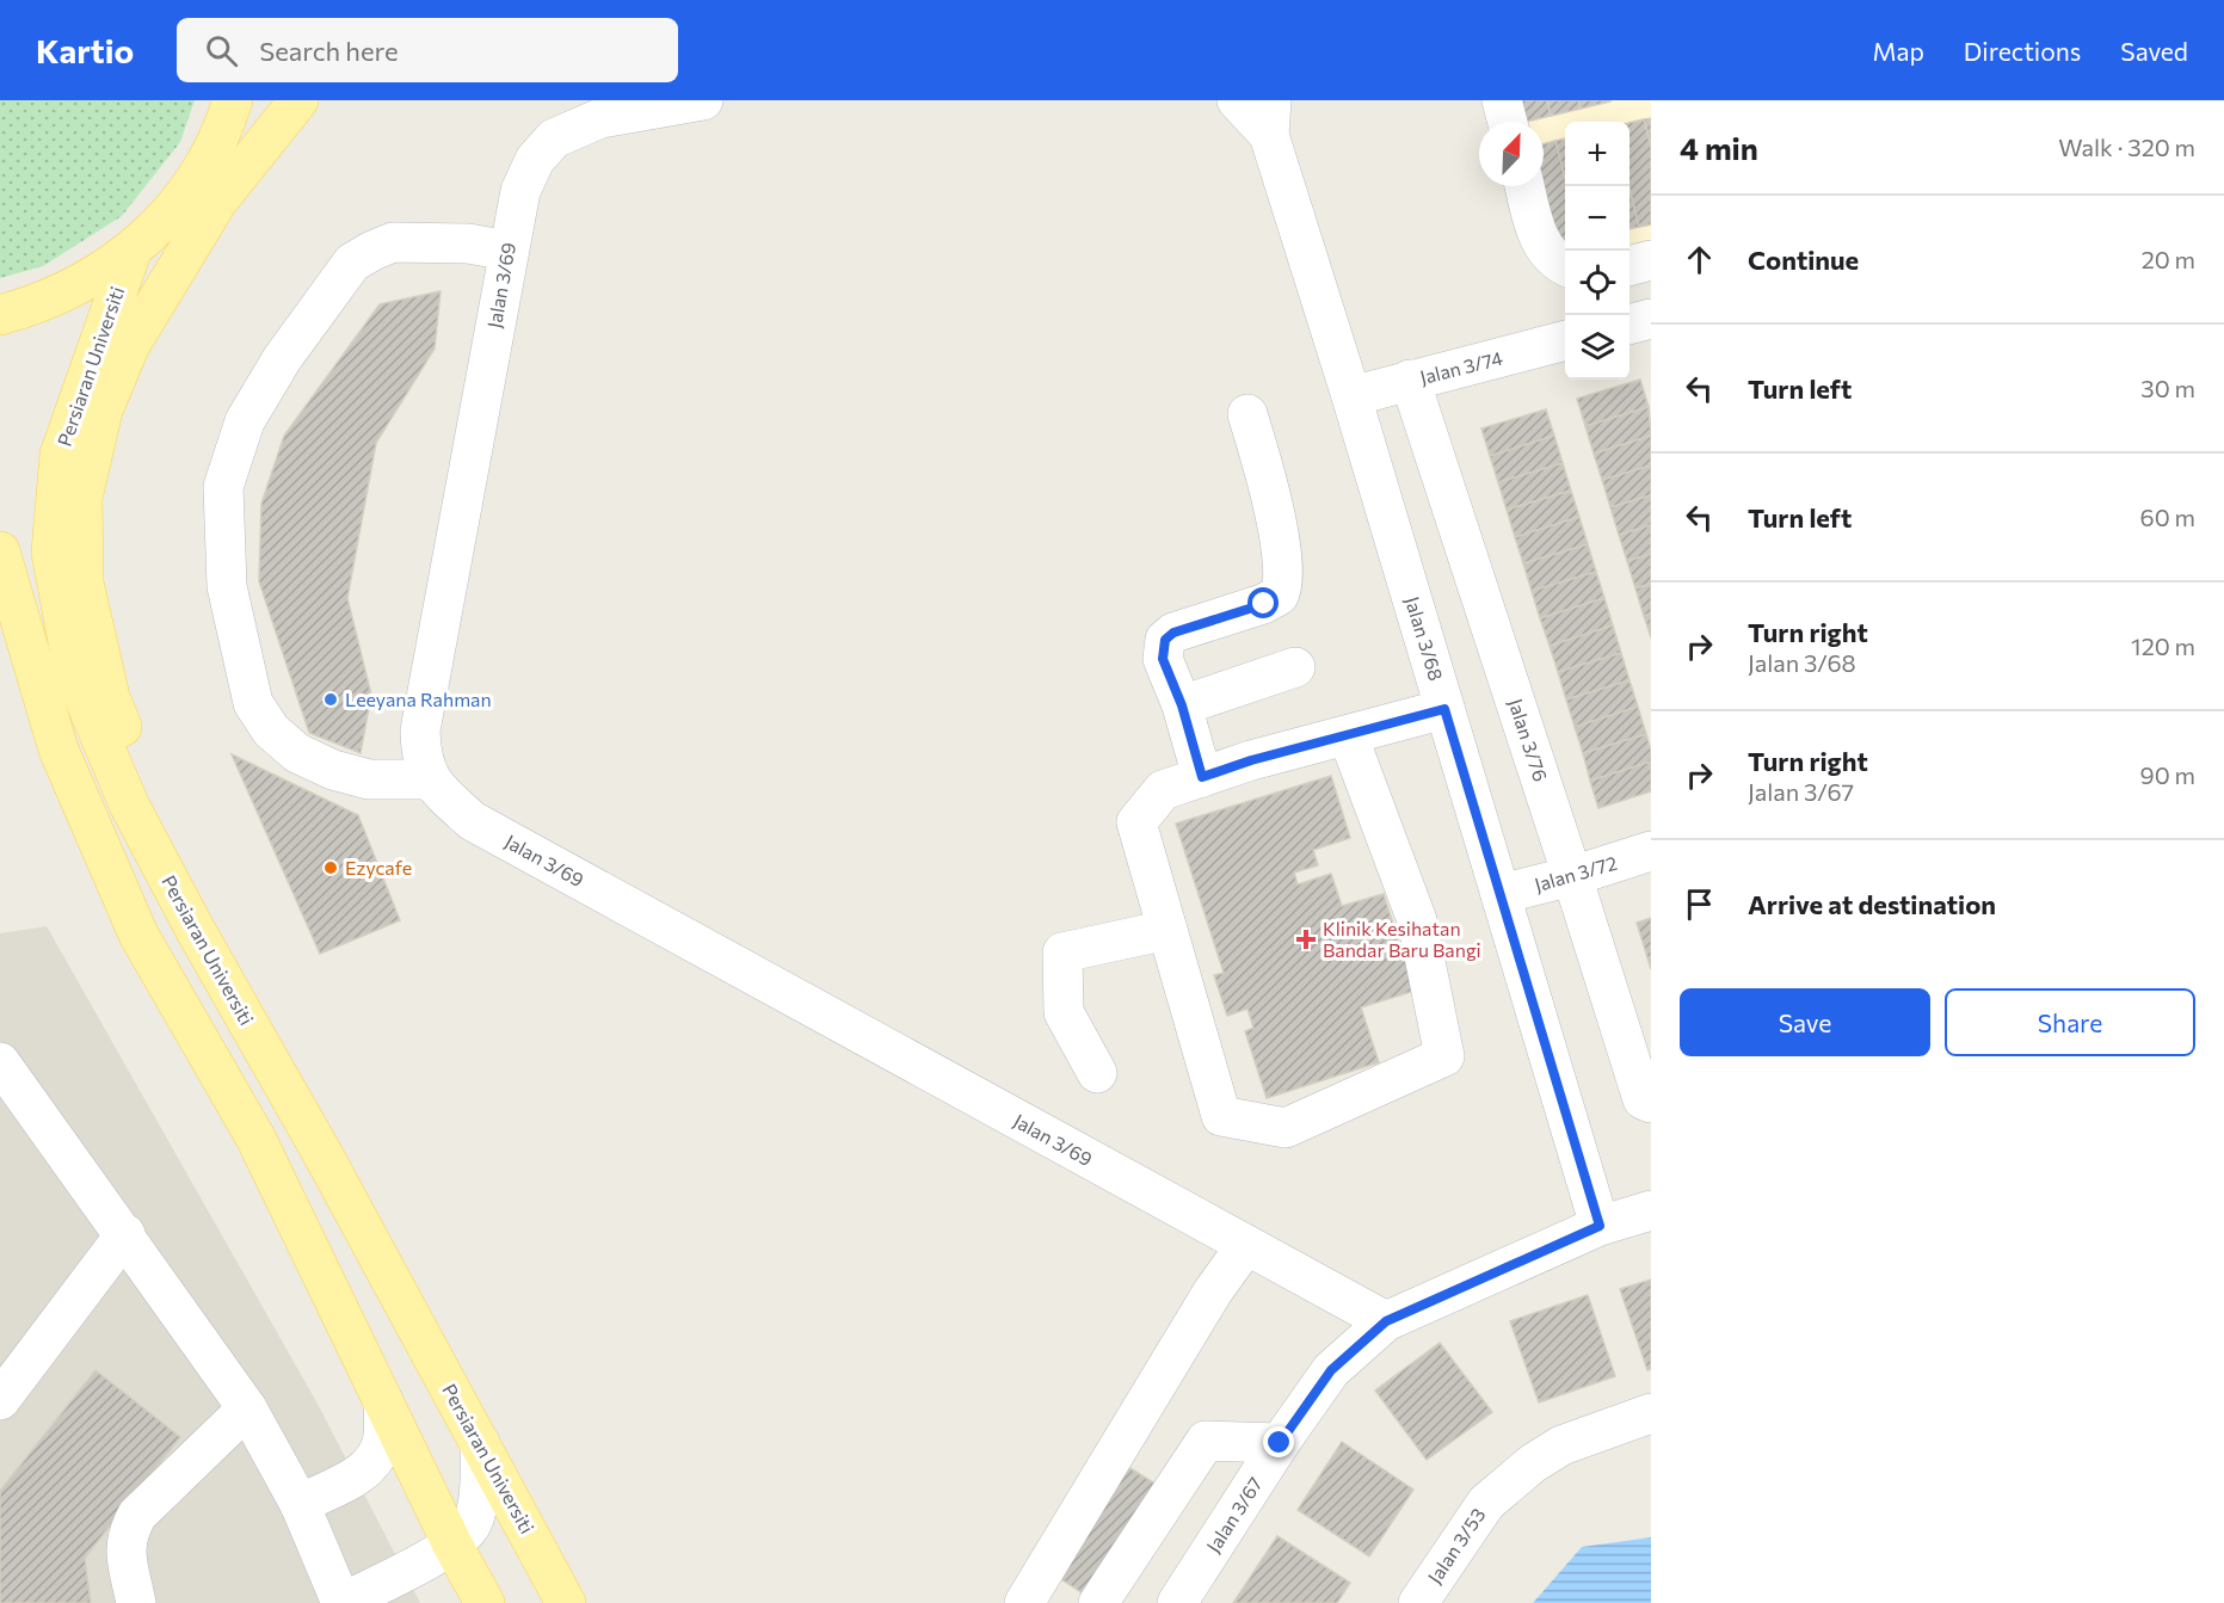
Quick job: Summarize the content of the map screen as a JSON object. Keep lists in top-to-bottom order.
{
  "streets": {
    "main road": ["Persiaran Universiti"],
    "street": [
      "Jalan 3/69",
      "Jalan 3/74",
      "Jalan 3/68",
      "Jalan 3/76",
      "Jalan 3/72",
      "Jalan 3/67",
      "Jalan 3/53"
    ]
  },
  "crossings": [
    ["Jalan 3/69", "Jalan 3/67"],
    ["Jalan 3/74", "Jalan 3/68"],
    ["Jalan 3/74", "Jalan 3/76"],
    ["Jalan 3/68", "Jalan 3/72"],
    ["Jalan 3/68", "Jalan 3/67"],
    ["Jalan 3/76", "Jalan 3/72"]
  ],
  "places": {
    "other": ["Leeyana Rahman", "Ezycafe"],
    "health": ["Klinik Kesihatan Bandar Baru Bangi"]
  },
  "north": "top right",
  "page": {
    "header": "Kartio",
    "search": "Search here",
    "nav": ["Map", "Directions", "Saved"],
    "heading": ["4 min", "Walk · 320 m"],
    "map_buttons": ["+", "−"],
    "list": [
      ["Continue", "20 m"],
      ["Turn left", "30 m"],
      ["Turn left", "60 m"],
      ["Turn right", "Jalan 3/68", "120 m"],
      ["Turn right", "Jalan 3/67", "90 m"],
      "Arrive at destination"
    ],
    "buttons": ["Save", "Share"]
  }
}
